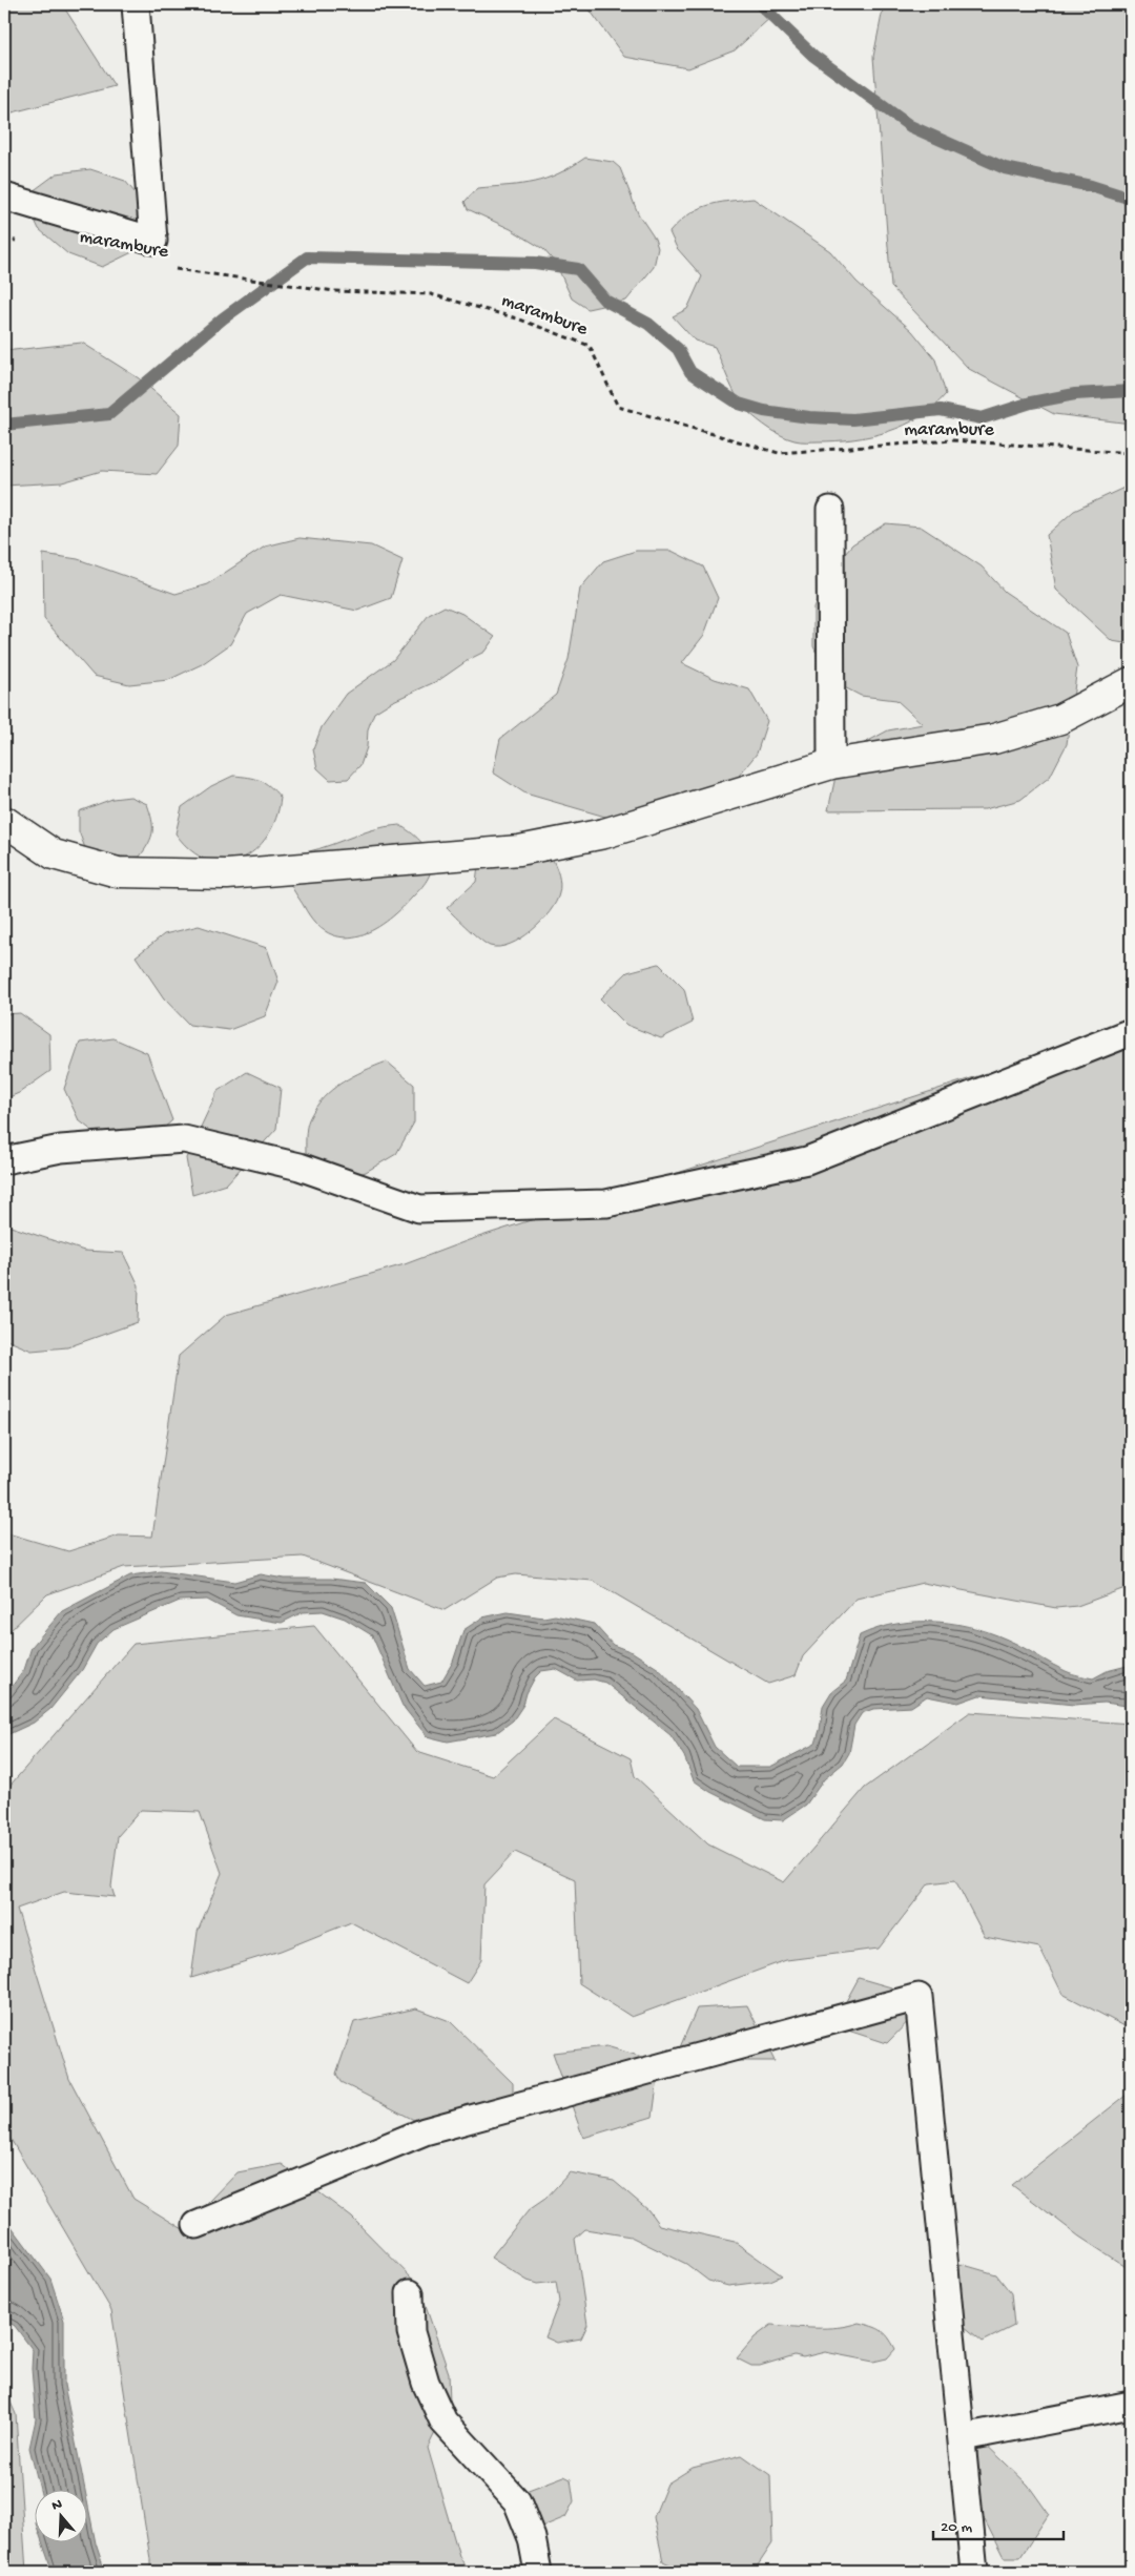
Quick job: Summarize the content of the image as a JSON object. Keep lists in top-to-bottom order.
{
  "streets": {
    "path": ["marambure"]
  },
  "scale_bar": "20 m",
  "north": "top"
}
